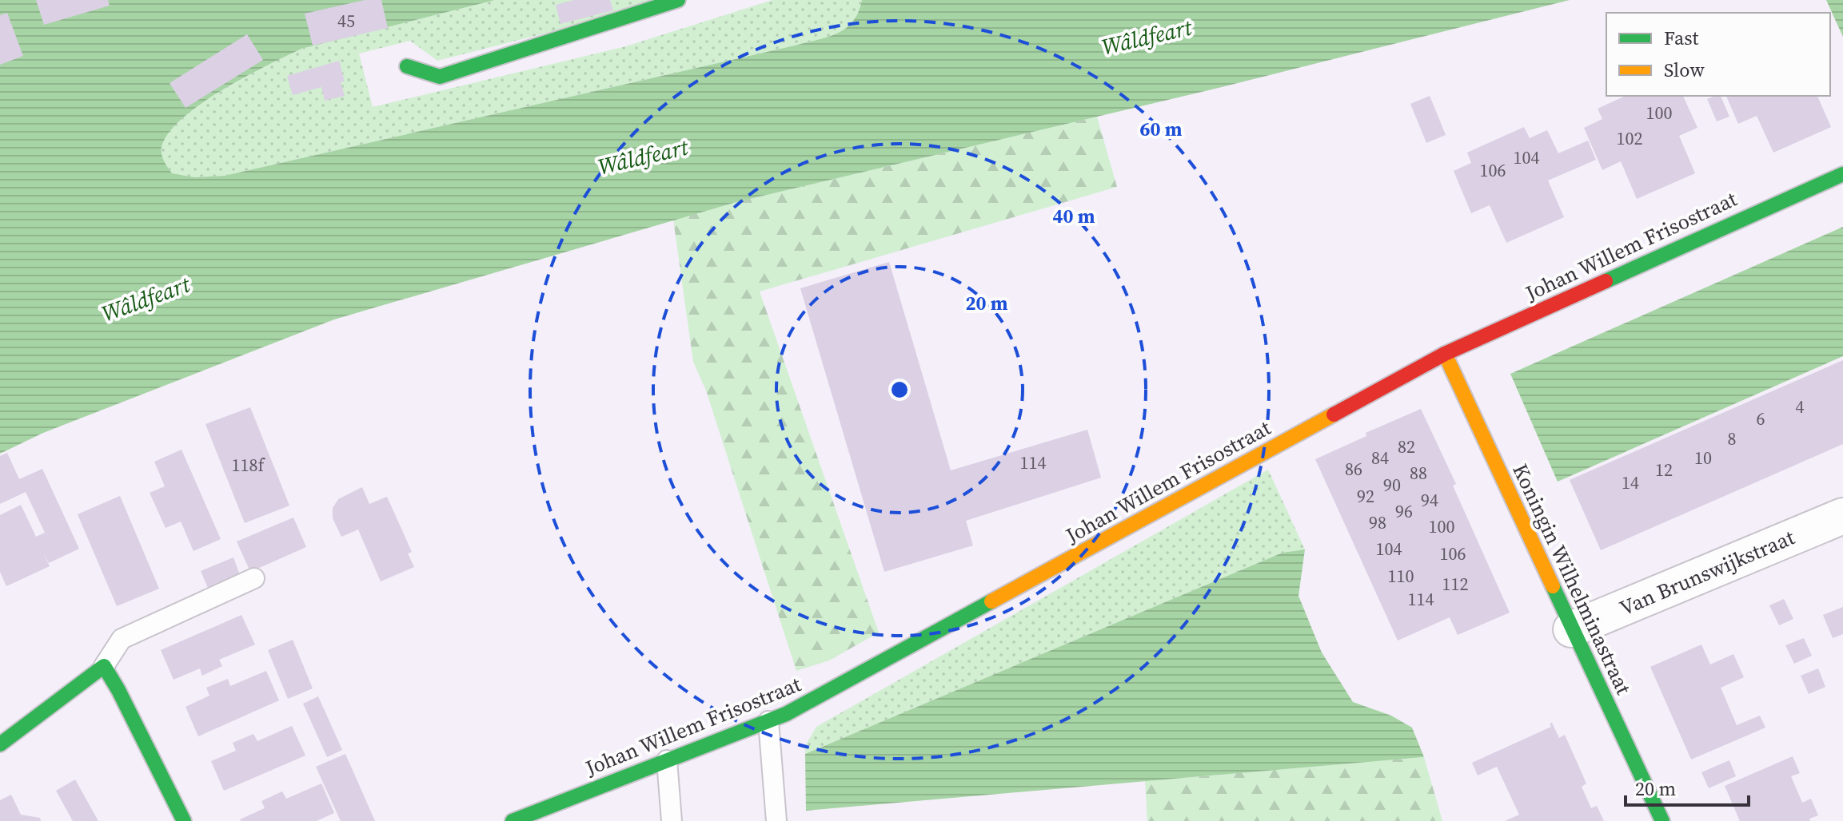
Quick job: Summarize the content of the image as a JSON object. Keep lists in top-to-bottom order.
{
  "streets": {
    "street": ["Johan Willem Frisostraat", "Van Brunswijkstraat", "Koningin Wilhelminastraat"]
  },
  "crossings": [
    ["Johan Willem Frisostraat", "Koningin Wilhelminastraat"],
    ["Van Brunswijkstraat", "Koningin Wilhelminastraat"]
  ],
  "water": ["Wâldfeart"],
  "house_numbers": [
    "45",
    "100",
    "102",
    "104",
    "106",
    "4",
    "6",
    "8",
    "82",
    "84",
    "10",
    "114",
    "118f",
    "86",
    "12",
    "88",
    "14",
    "90",
    "92",
    "94",
    "96",
    "98",
    "100",
    "104",
    "106",
    "110",
    "112",
    "114"
  ],
  "legend": ["Fast", "Slow"],
  "scale_bar": "20 m",
  "rings": ["60 m", "40 m", "20 m"]
}
